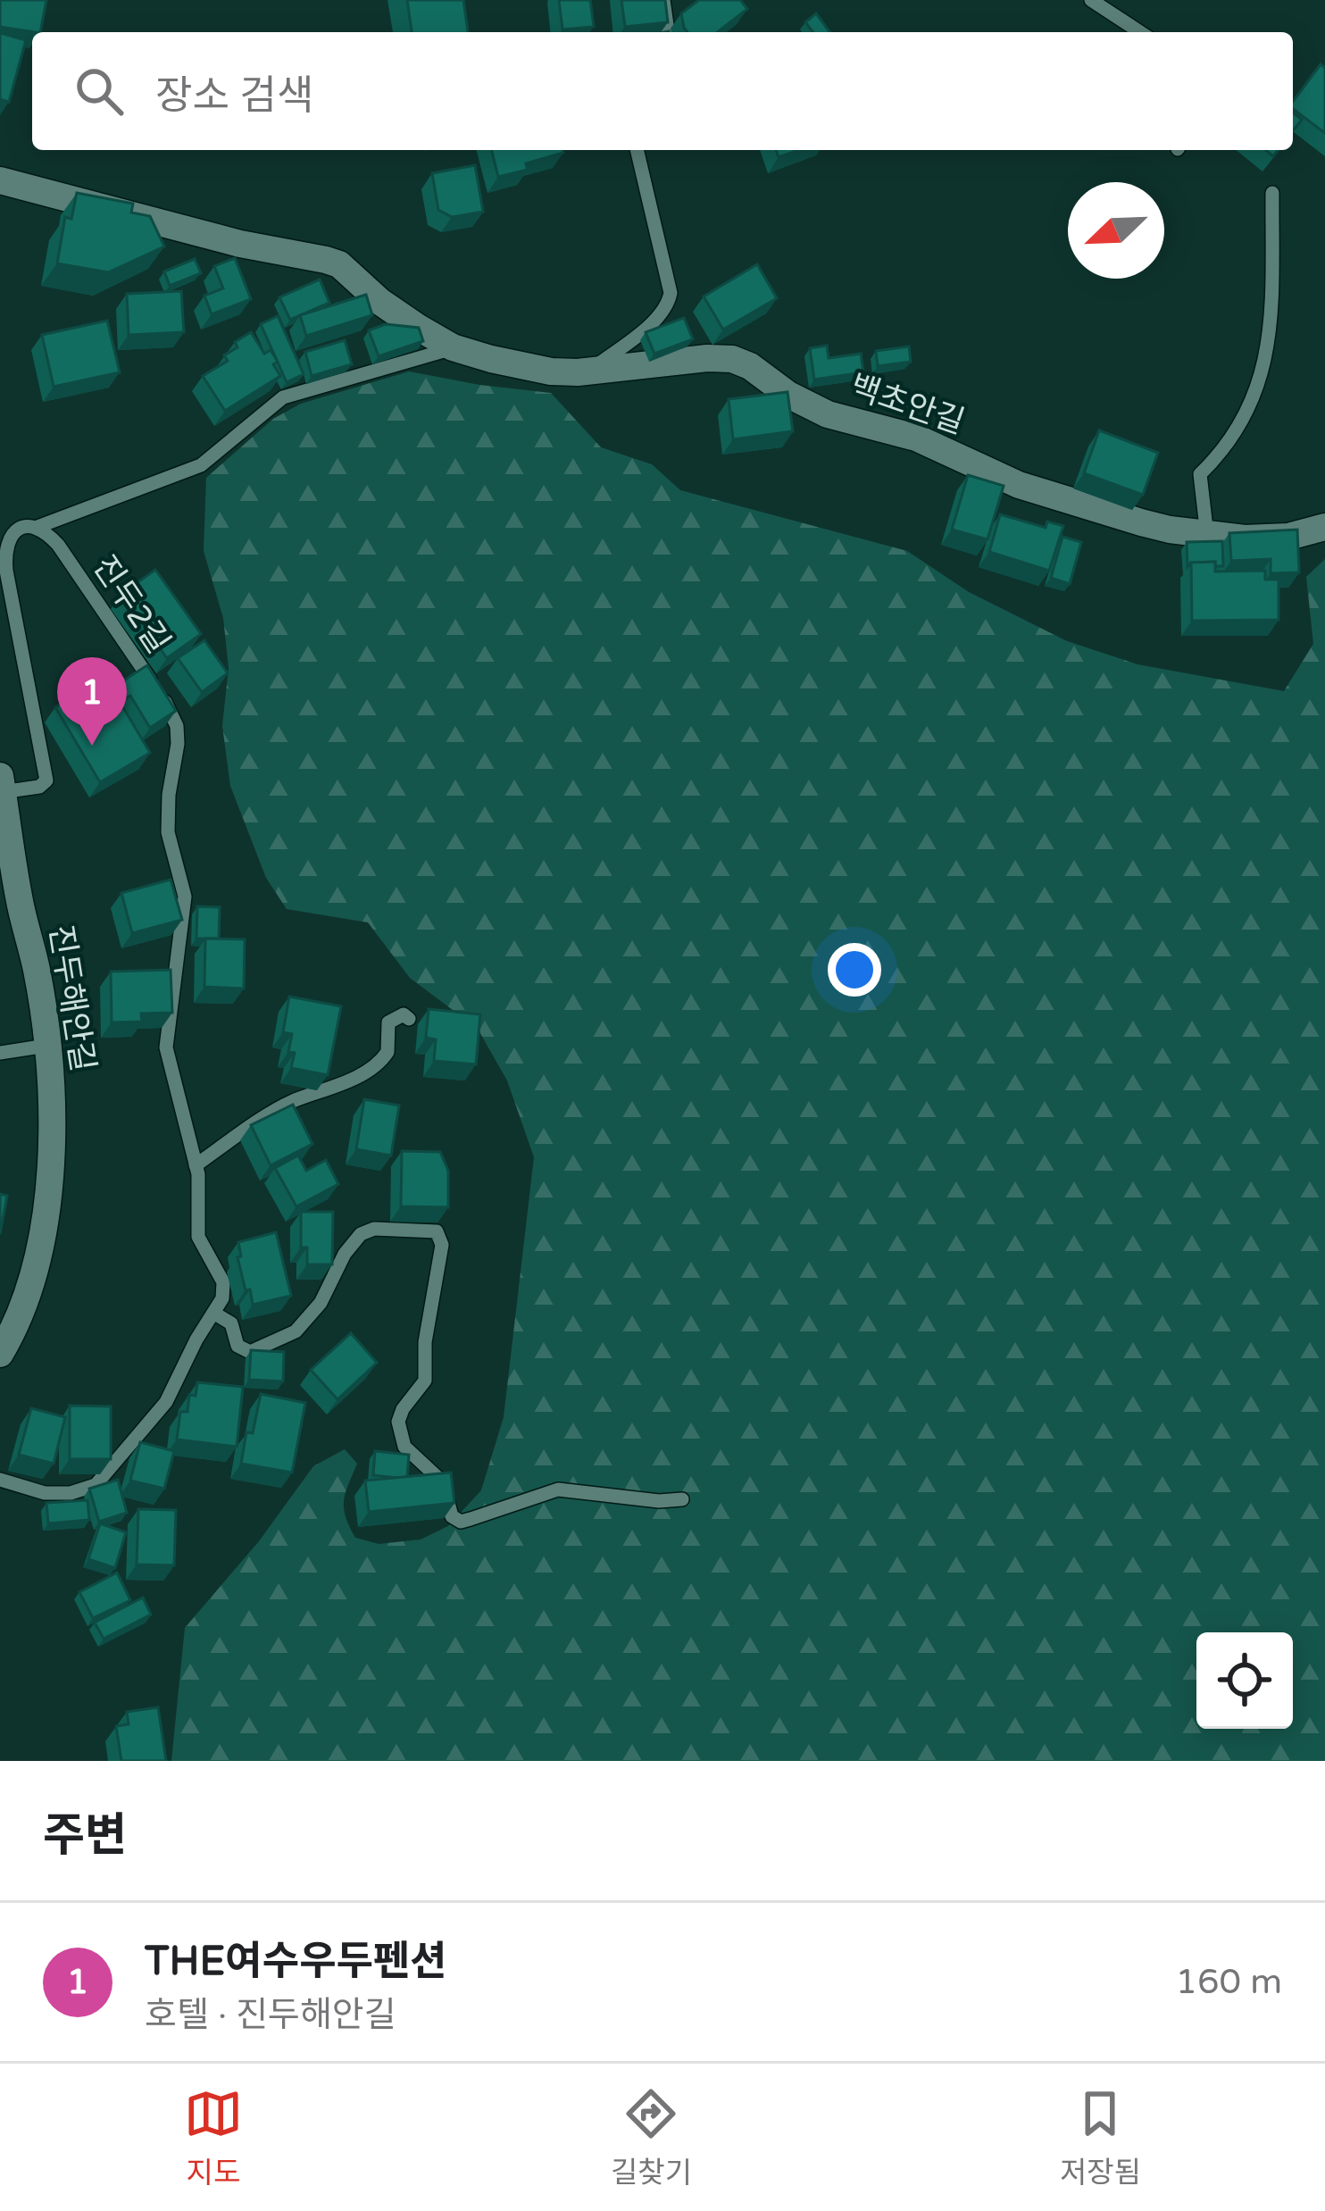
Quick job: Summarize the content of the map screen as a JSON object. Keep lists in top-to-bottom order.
{
  "streets": {
    "street": ["백초안길", "진두해안길"],
    "lane": ["진두2길"]
  },
  "north": "bottom left",
  "page": {
    "search": "장소 검색",
    "pins": "1",
    "heading": "주변",
    "list": [
      {
        "mark": "1",
        "name": "THE여수우두펜션",
        "note": "호텔 · 진두해안길",
        "value": "160 m"
      }
    ],
    "nav": ["지도", "길찾기", "저장됨"]
  }
}
